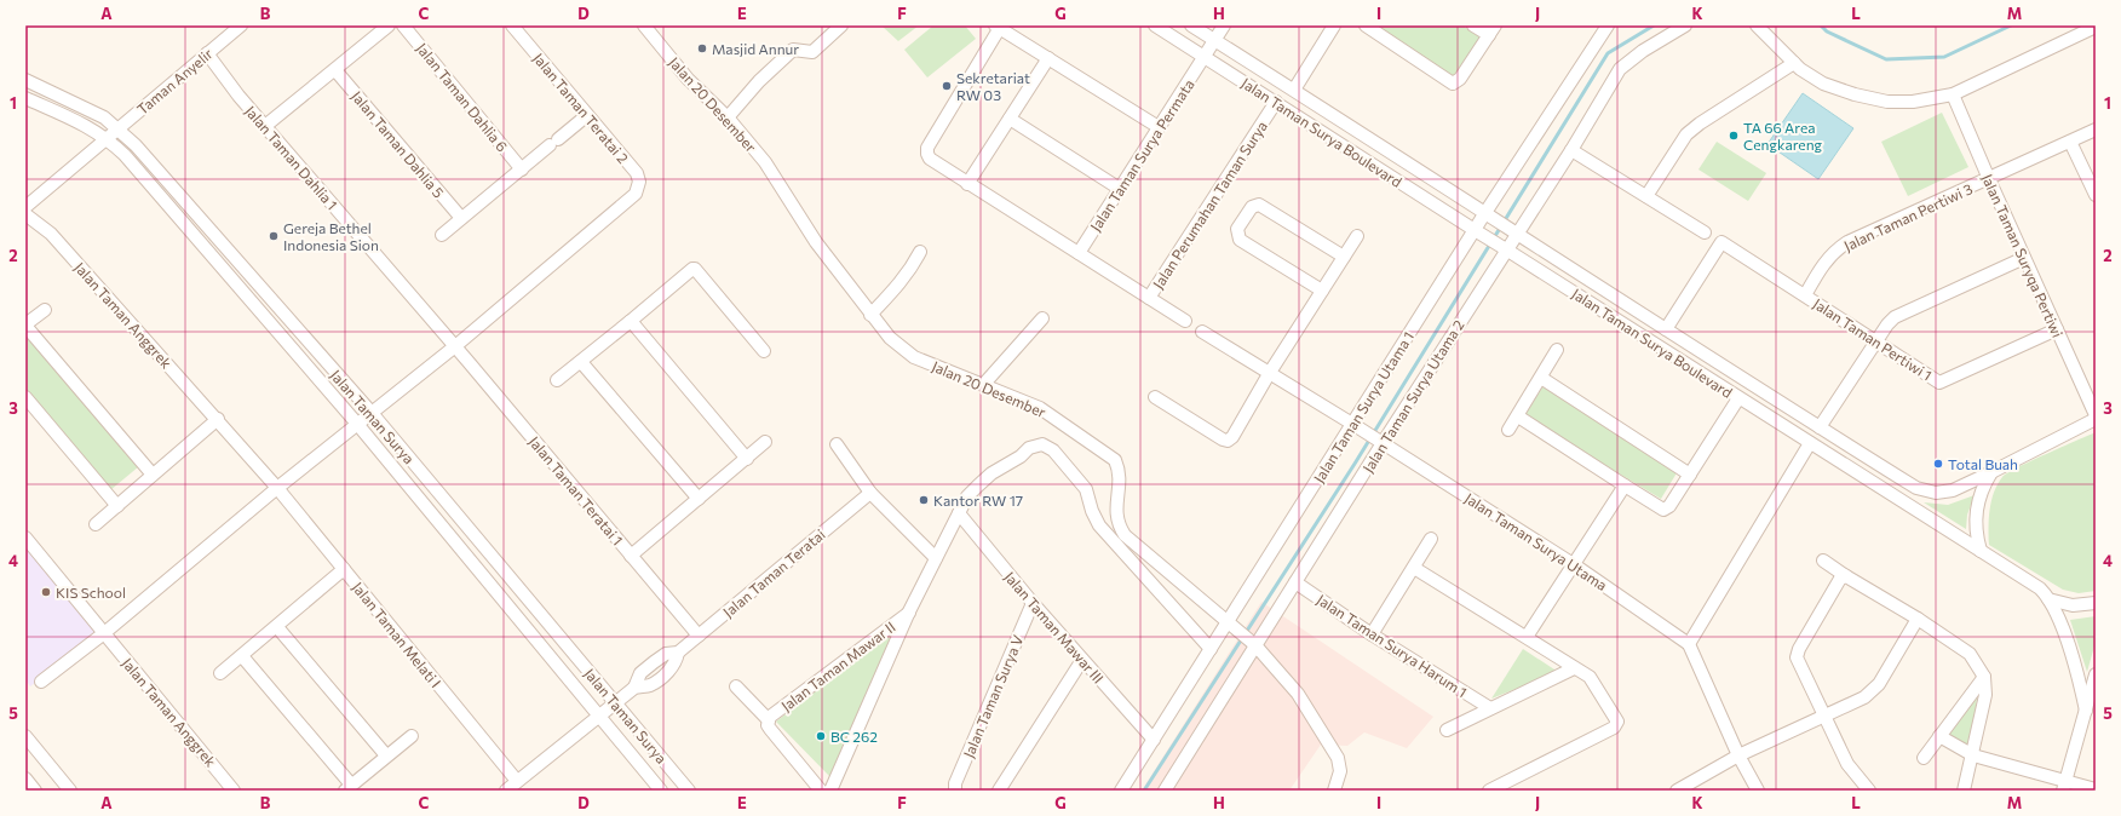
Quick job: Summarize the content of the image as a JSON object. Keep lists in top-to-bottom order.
{
  "streets": {
    "street": [
      "Taman Anyelir",
      "Jalan Taman Dahlia 6",
      "Jalan 20 Desember",
      "Jalan Taman Teratai 2",
      "Jalan Taman Surya Boulevard",
      "Jalan Taman Dahlia 5",
      "Jalan Taman Surya Permata",
      "Jalan Taman Dahlia 1",
      "Jalan Perumahan Taman Surya",
      "Jalan Taman Pertiwi 3",
      "Jalan Taman Suryqa Pertiwi",
      "Jalan Taman Anggrek",
      "Jalan Taman Pertiwi 1",
      "Jalan Taman Surya Utama 2",
      "Jalan Taman Surya Utama 1",
      "Jalan Taman Surya",
      "Jalan Taman Teratai 1",
      "Jalan Taman Surya Utama",
      "Jalan Taman Teratai",
      "Jalan Taman Mawar III",
      "Jalan Taman Melati I",
      "Jalan Taman Surya Harum 1",
      "Jalan Taman Mawar II",
      "Jalan Taman Surya V"
    ]
  },
  "crossings": [
    ["Taman Anyelir", "Jalan Taman Dahlia 1"],
    ["Taman Anyelir", "Jalan Taman Surya"],
    ["Jalan 20 Desember", "Jalan Taman Surya Utama 2"],
    ["Jalan 20 Desember", "Jalan Taman Surya Utama 1"],
    ["Jalan Taman Teratai 2", "Jalan Taman Dahlia 1"],
    ["Jalan Taman Teratai 2", "Jalan Taman Teratai 1"],
    ["Jalan Taman Surya Boulevard", "Jalan Taman Surya Permata"],
    ["Jalan Taman Surya Boulevard", "Jalan Perumahan Taman Surya"],
    ["Jalan Taman Surya Boulevard", "Jalan Taman Suryqa Pertiwi"],
    ["Jalan Taman Surya Boulevard", "Jalan Taman Pertiwi 1"],
    ["Jalan Taman Surya Boulevard", "Jalan Taman Surya Utama 2"],
    ["Jalan Taman Surya Boulevard", "Jalan Taman Surya Utama 1"],
    ["Jalan Taman Surya Permata", "Jalan Perumahan Taman Surya"],
    ["Jalan Taman Dahlia 1", "Jalan Taman Teratai 1"],
    ["Jalan Taman Pertiwi 3", "Jalan Taman Suryqa Pertiwi"],
    ["Jalan Taman Pertiwi 3", "Jalan Taman Pertiwi 1"],
    ["Jalan Taman Suryqa Pertiwi", "Jalan Taman Pertiwi 1"],
    ["Jalan Taman Anggrek", "Jalan Taman Melati I"],
    ["Jalan Taman Surya Utama 2", "Jalan Taman Surya Utama"],
    ["Jalan Taman Surya Utama 2", "Jalan Taman Surya Harum 1"],
    ["Jalan Taman Surya Utama 1", "Jalan Taman Surya Utama"],
    ["Jalan Taman Surya Utama 1", "Jalan Taman Mawar III"],
    ["Jalan Taman Surya", "Jalan Taman Teratai"],
    ["Jalan Taman Teratai 1", "Jalan Taman Teratai"],
    ["Jalan Taman Teratai", "Jalan Taman Melati I"],
    ["Jalan Taman Mawar III", "Jalan Taman Surya V"]
  ],
  "places": [
    "Masjid Annur",
    "Sekretariat RW 03",
    "TA 66 Area Cengkareng",
    "Gereja Bethel Indonesia Sion",
    "Total Buah",
    "Kantor RW 17",
    "KIS School",
    "BC 262"
  ],
  "grid": {
    "columns": [
      "A",
      "B",
      "C",
      "D",
      "E",
      "F",
      "G",
      "H",
      "I",
      "J",
      "K",
      "L",
      "M"
    ],
    "rows": [
      "1",
      "2",
      "3",
      "4",
      "5"
    ]
  }
}
